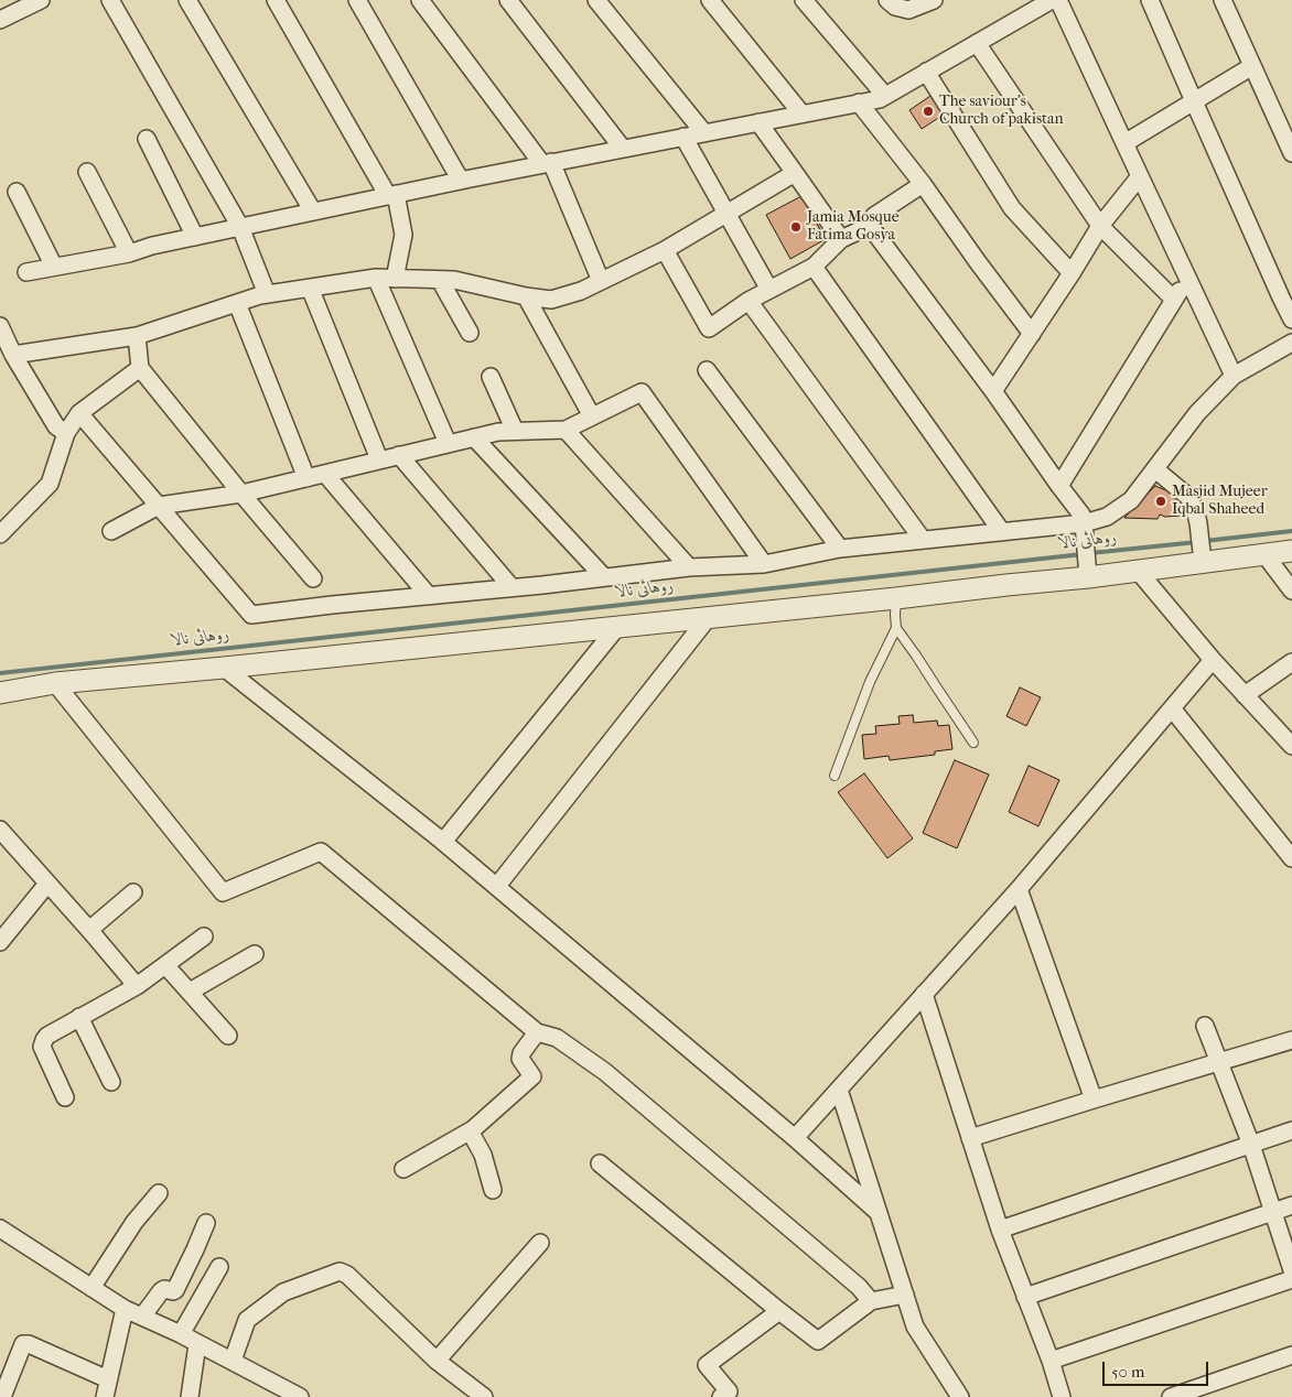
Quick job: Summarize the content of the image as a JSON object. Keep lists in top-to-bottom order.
{
  "water": ["روہائی نالا"],
  "places": ["The saviour's Church of pakistan", "Jamia Mosque Fatima Gosya", "Masjid Mujeer Iqbal Shaheed"],
  "scale_bar": "50 m"
}
